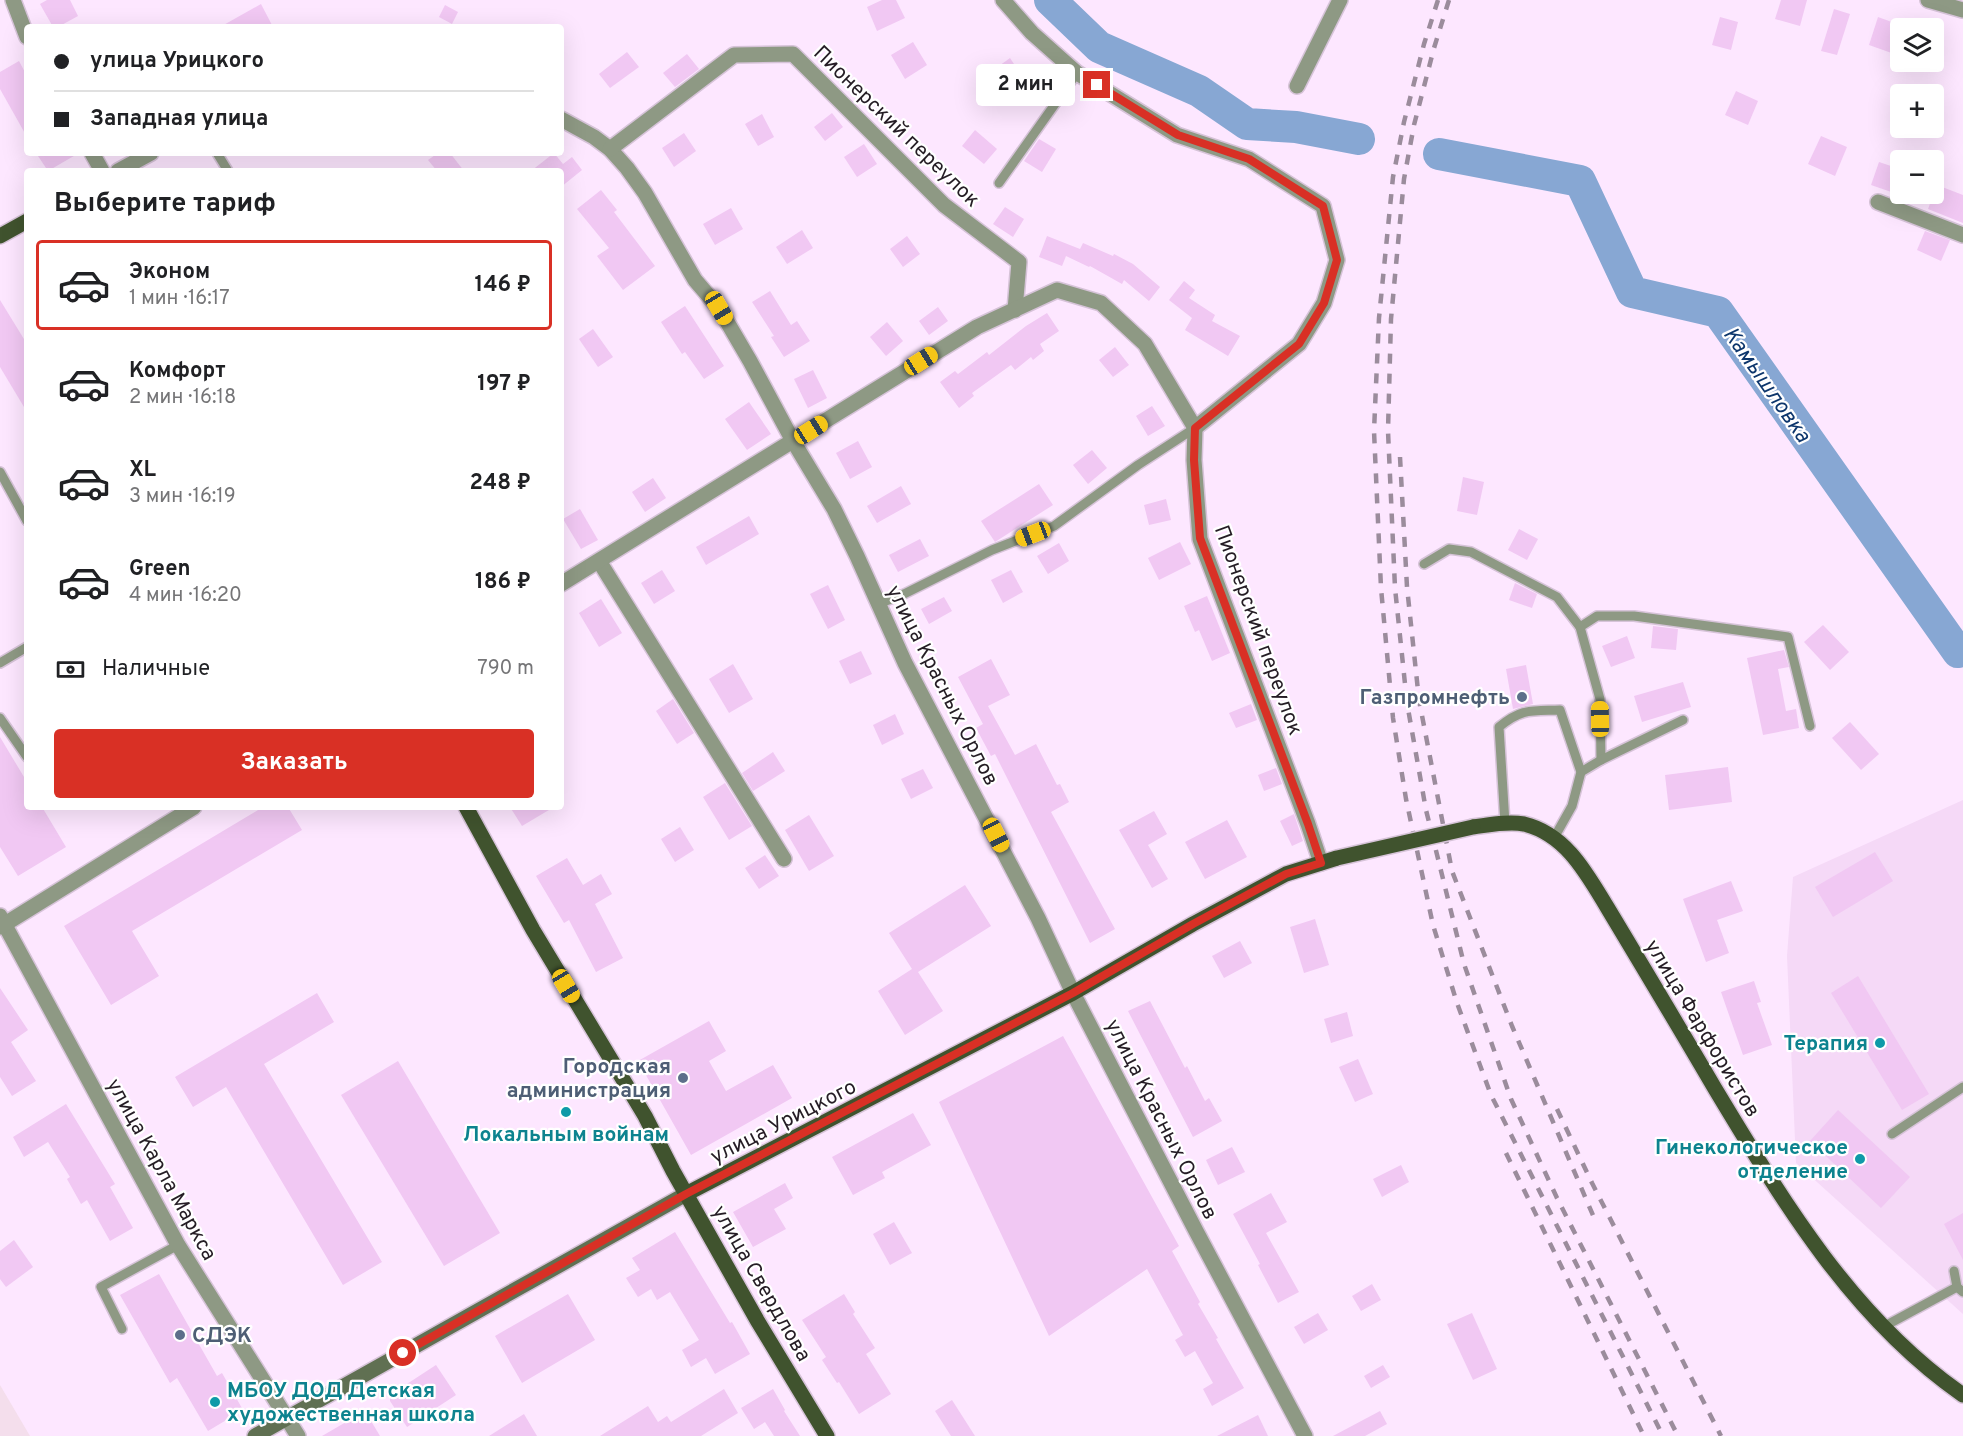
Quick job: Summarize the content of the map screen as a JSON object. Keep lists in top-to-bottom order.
{
  "streets": {
    "main road": ["улица Фарфористов", "улица Урицкого", "улица Свердлова"],
    "street": ["Пионерский переулок", "улица Красных Орлов", "улица Карла Маркса"]
  },
  "crossings": [
    ["Пионерский переулок", "улица Красных Орлов"],
    ["Пионерский переулок", "улица Урицкого"],
    ["улица Красных Орлов", "улица Урицкого"],
    ["улица Урицкого", "улица Карла Маркса"],
    ["улица Урицкого", "улица Свердлова"]
  ],
  "water": ["Камышловка"],
  "places": [
    "Газпромнефть",
    "Терапия",
    "Городская администрация",
    "Локальным войнам",
    "Гинекологическое отделение",
    "СДЭК",
    "МБОУ ДОД Детская художественная школа"
  ],
  "page": {
    "map_buttons": ["+", "−"],
    "banner": ["улица Урицкого", "Западная улица"],
    "bubble": "2 мин",
    "heading": "Выберите тариф",
    "list": [
      {
        "name": "Эконом",
        "note": "1 мин · 16:17",
        "value": "146 ₽"
      },
      {
        "name": "Комфорт",
        "note": "2 мин · 16:18",
        "value": "197 ₽"
      },
      {
        "name": "XL",
        "note": "3 мин · 16:19",
        "value": "248 ₽"
      },
      {
        "name": "Green",
        "note": "4 мин · 16:20",
        "value": "186 ₽"
      }
    ],
    "pay": ["Наличные", "790 m"],
    "buttons": "Заказать"
  }
}
